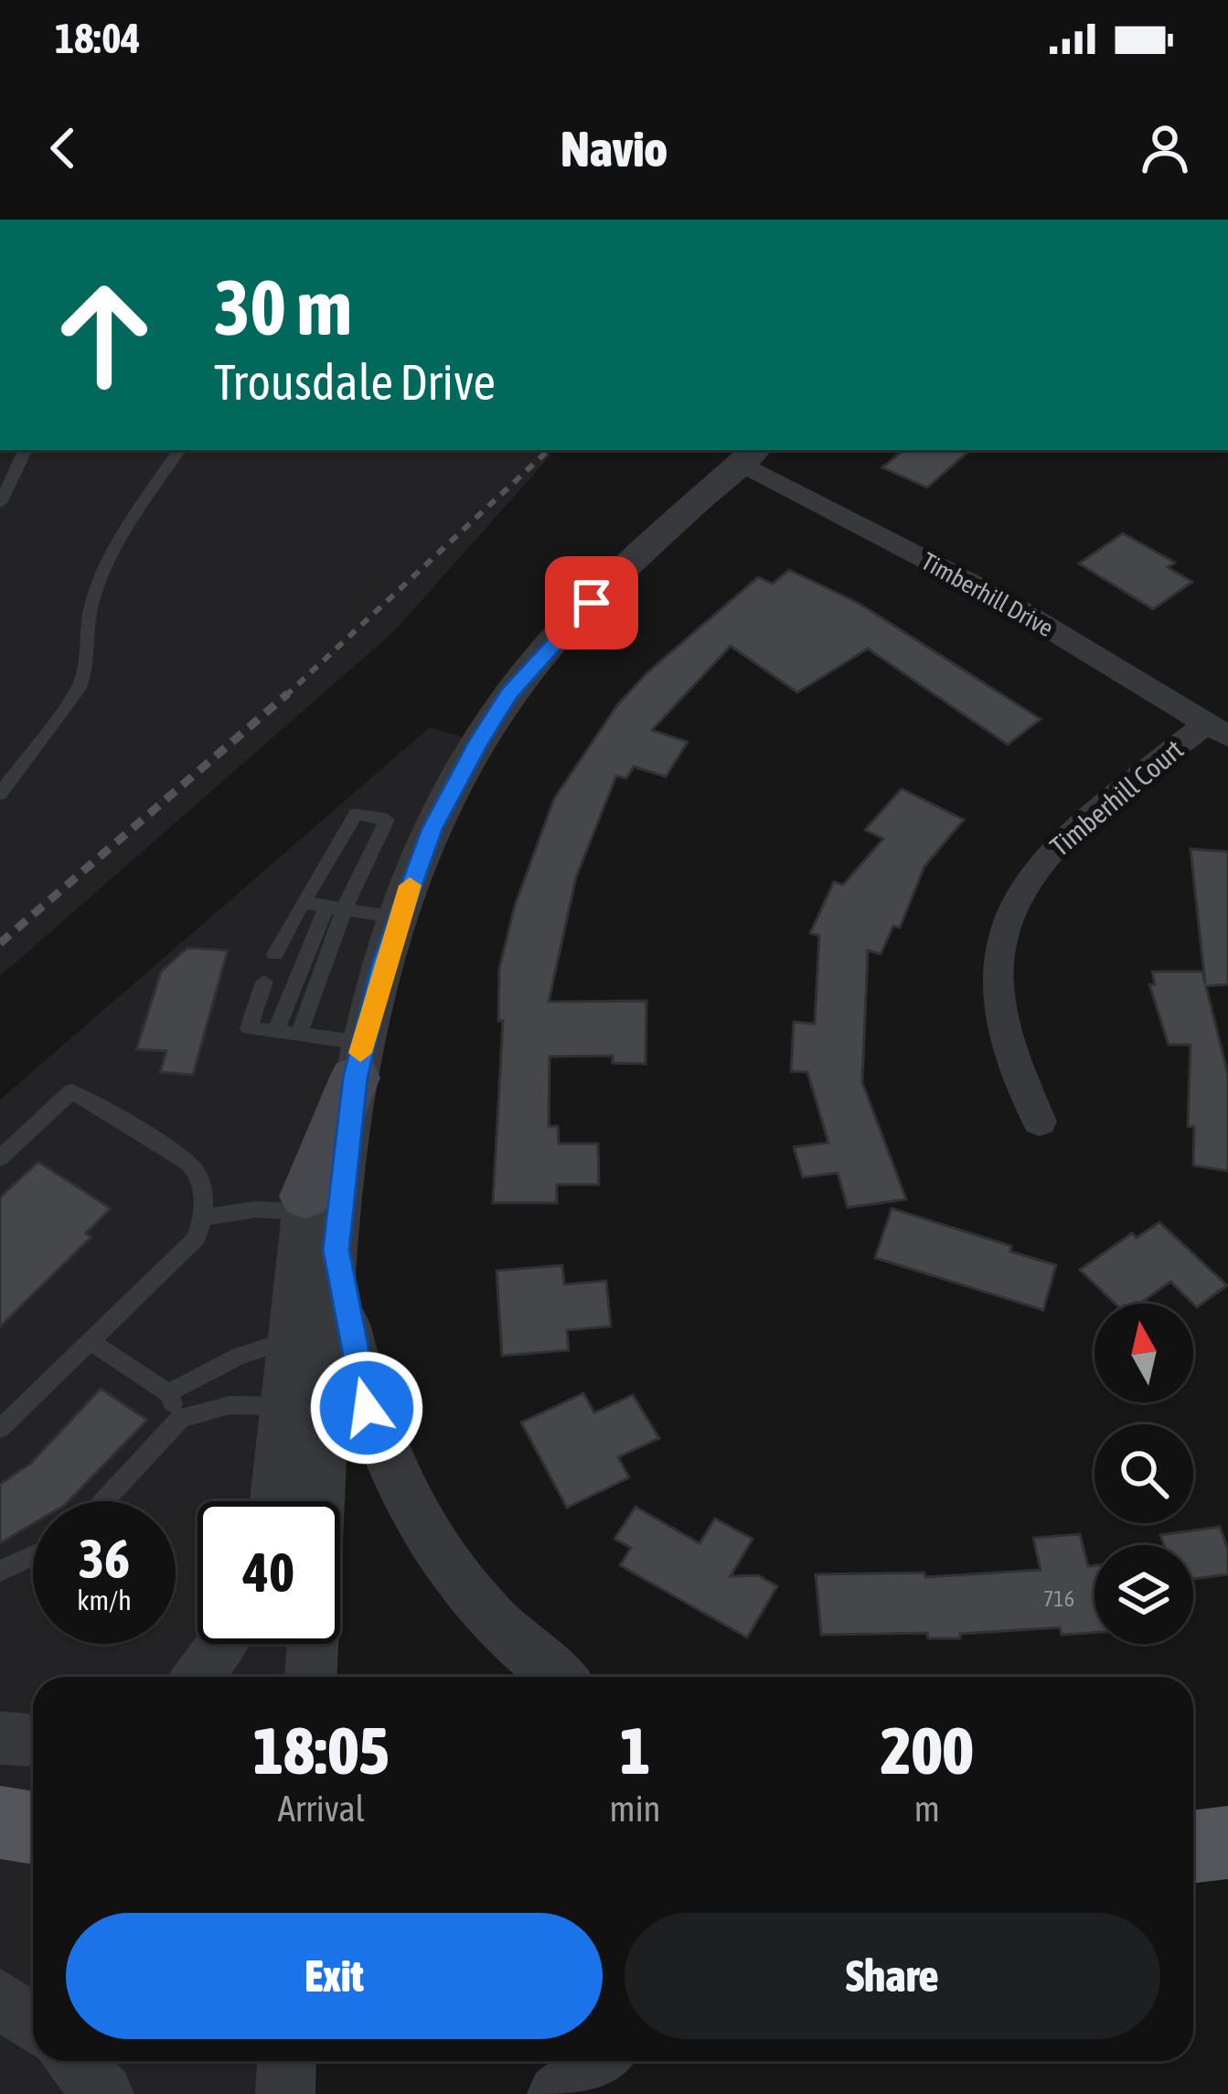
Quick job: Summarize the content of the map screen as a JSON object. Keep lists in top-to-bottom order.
{
  "streets": {
    "street": ["Timberhill Drive", "Timberhill Court"]
  },
  "crossings": [
    ["Timberhill Drive", "Timberhill Court"]
  ],
  "house_numbers": ["716"],
  "north": "top",
  "page": {
    "status": "18:04",
    "header": "Navio",
    "turn": ["30 m", "Trousdale Drive"],
    "speed": "36 km/h",
    "limit": "40",
    "eta": [
      "18:05",
      "Arrival",
      "1",
      "min",
      "200",
      "m"
    ],
    "buttons": ["Exit", "Share"]
  }
}
